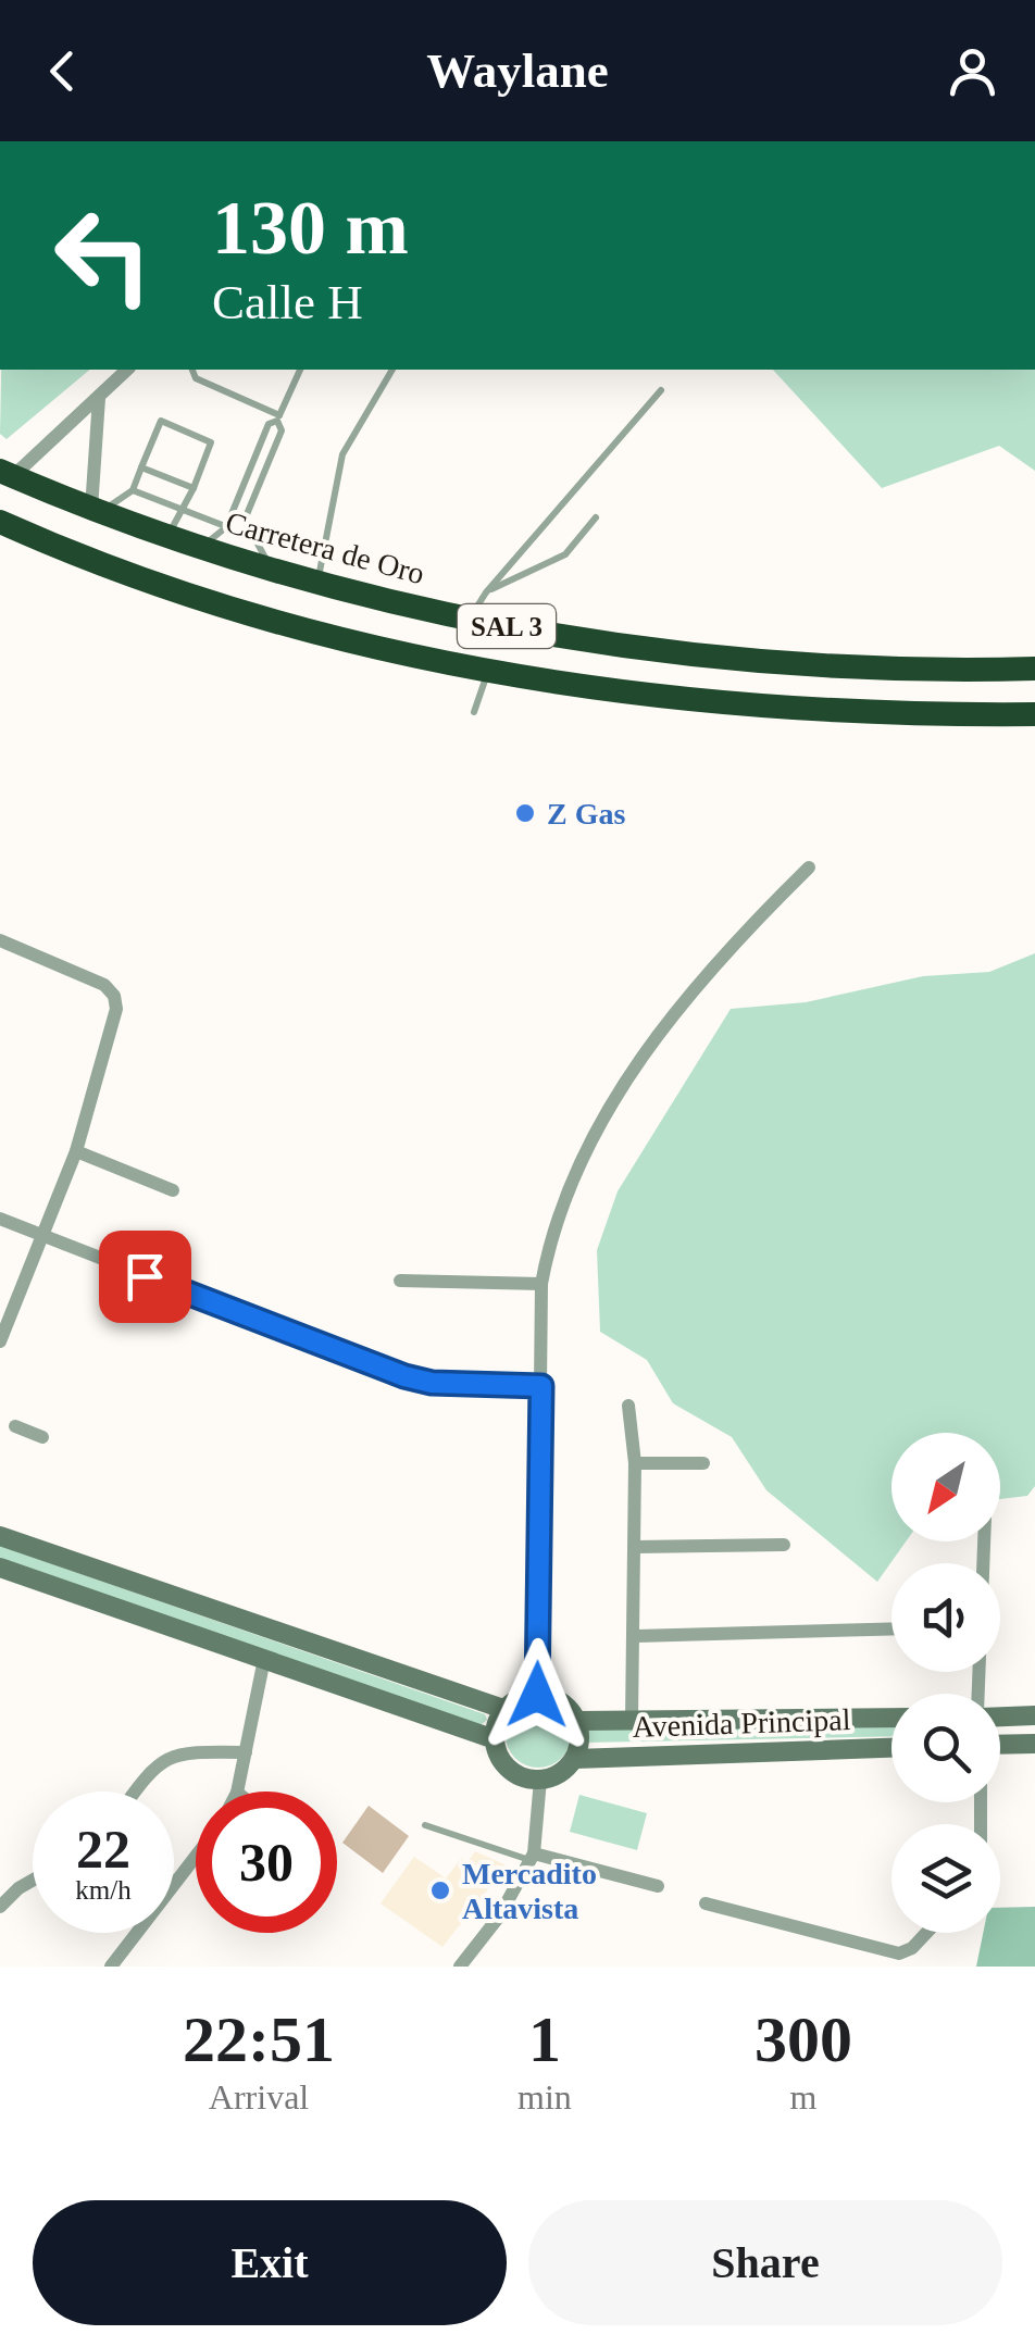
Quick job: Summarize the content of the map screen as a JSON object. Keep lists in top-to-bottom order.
{
  "streets": {
    "highway": ["Carretera de Oro", "SAL 3"],
    "street": ["Avenida Principal"]
  },
  "places": ["Z Gas", "Mercadito Altavista"],
  "north": "bottom left",
  "page": {
    "header": "Waylane",
    "turn": ["130 m", "Calle H"],
    "speed": "22 km/h",
    "limit": "30",
    "eta": [
      "22:51",
      "Arrival",
      "1",
      "min",
      "300",
      "m"
    ],
    "buttons": ["Exit", "Share"]
  }
}
